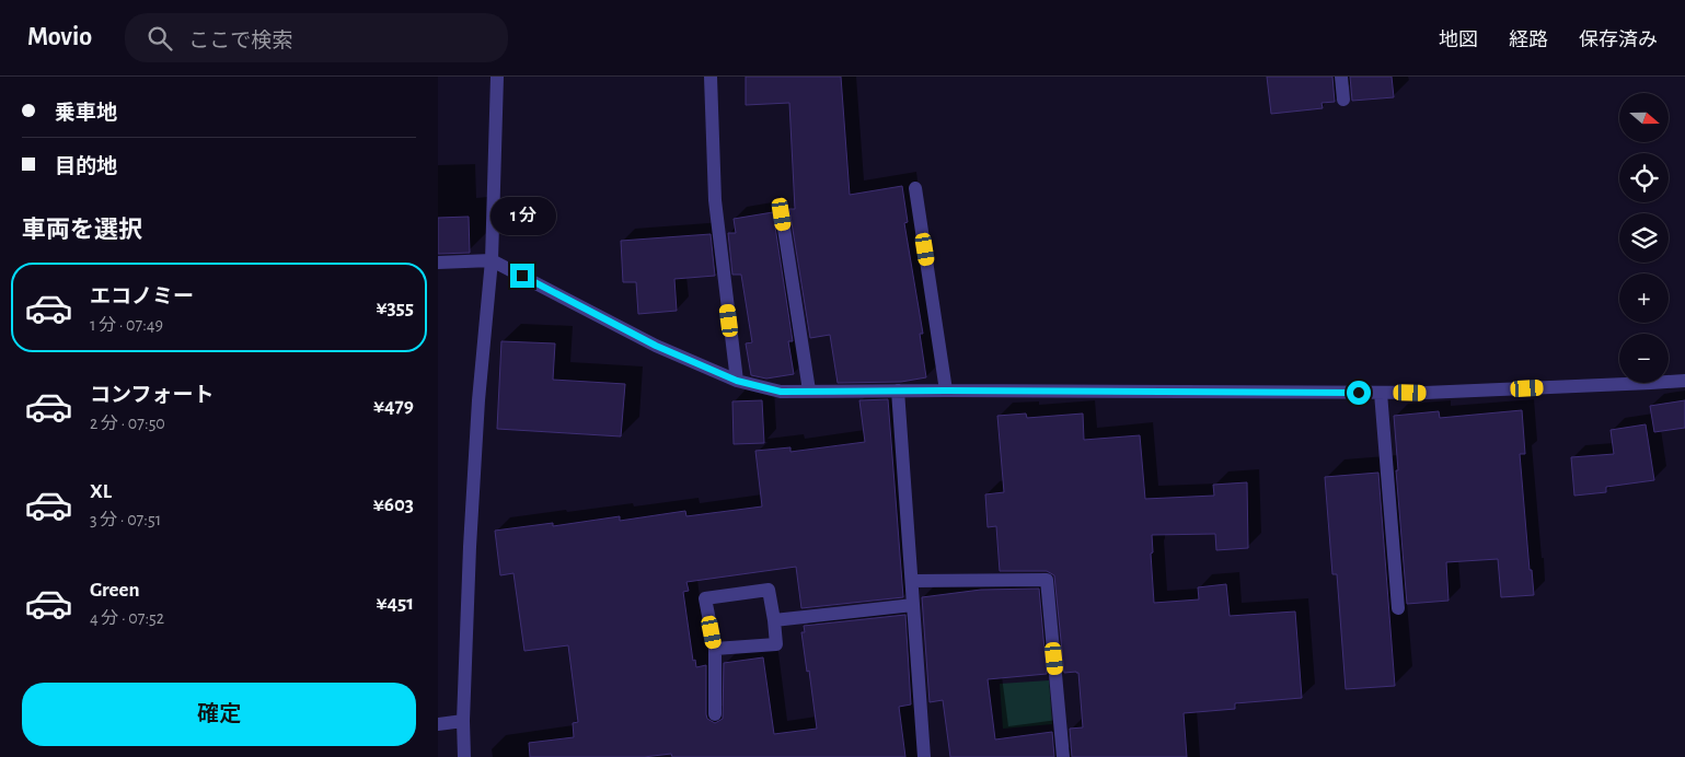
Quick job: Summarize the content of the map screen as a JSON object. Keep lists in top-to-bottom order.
{
  "north": "right",
  "page": {
    "header": "Movio",
    "search": "ここで検索",
    "nav": ["地図", "経路", "保存済み"],
    "banner": ["乗車地", "目的地"],
    "map_buttons": ["+", "−"],
    "heading": "車両を選択",
    "bubble": "1 分",
    "list": [
      {
        "name": "エコノミー",
        "note": "1 分 · 07:49",
        "value": "¥355"
      },
      {
        "name": "コンフォート",
        "note": "2 分 · 07:50",
        "value": "¥479"
      },
      {
        "name": "XL",
        "note": "3 分 · 07:51",
        "value": "¥603"
      },
      {
        "name": "Green",
        "note": "4 分 · 07:52",
        "value": "¥451"
      }
    ],
    "buttons": "確定"
  }
}
